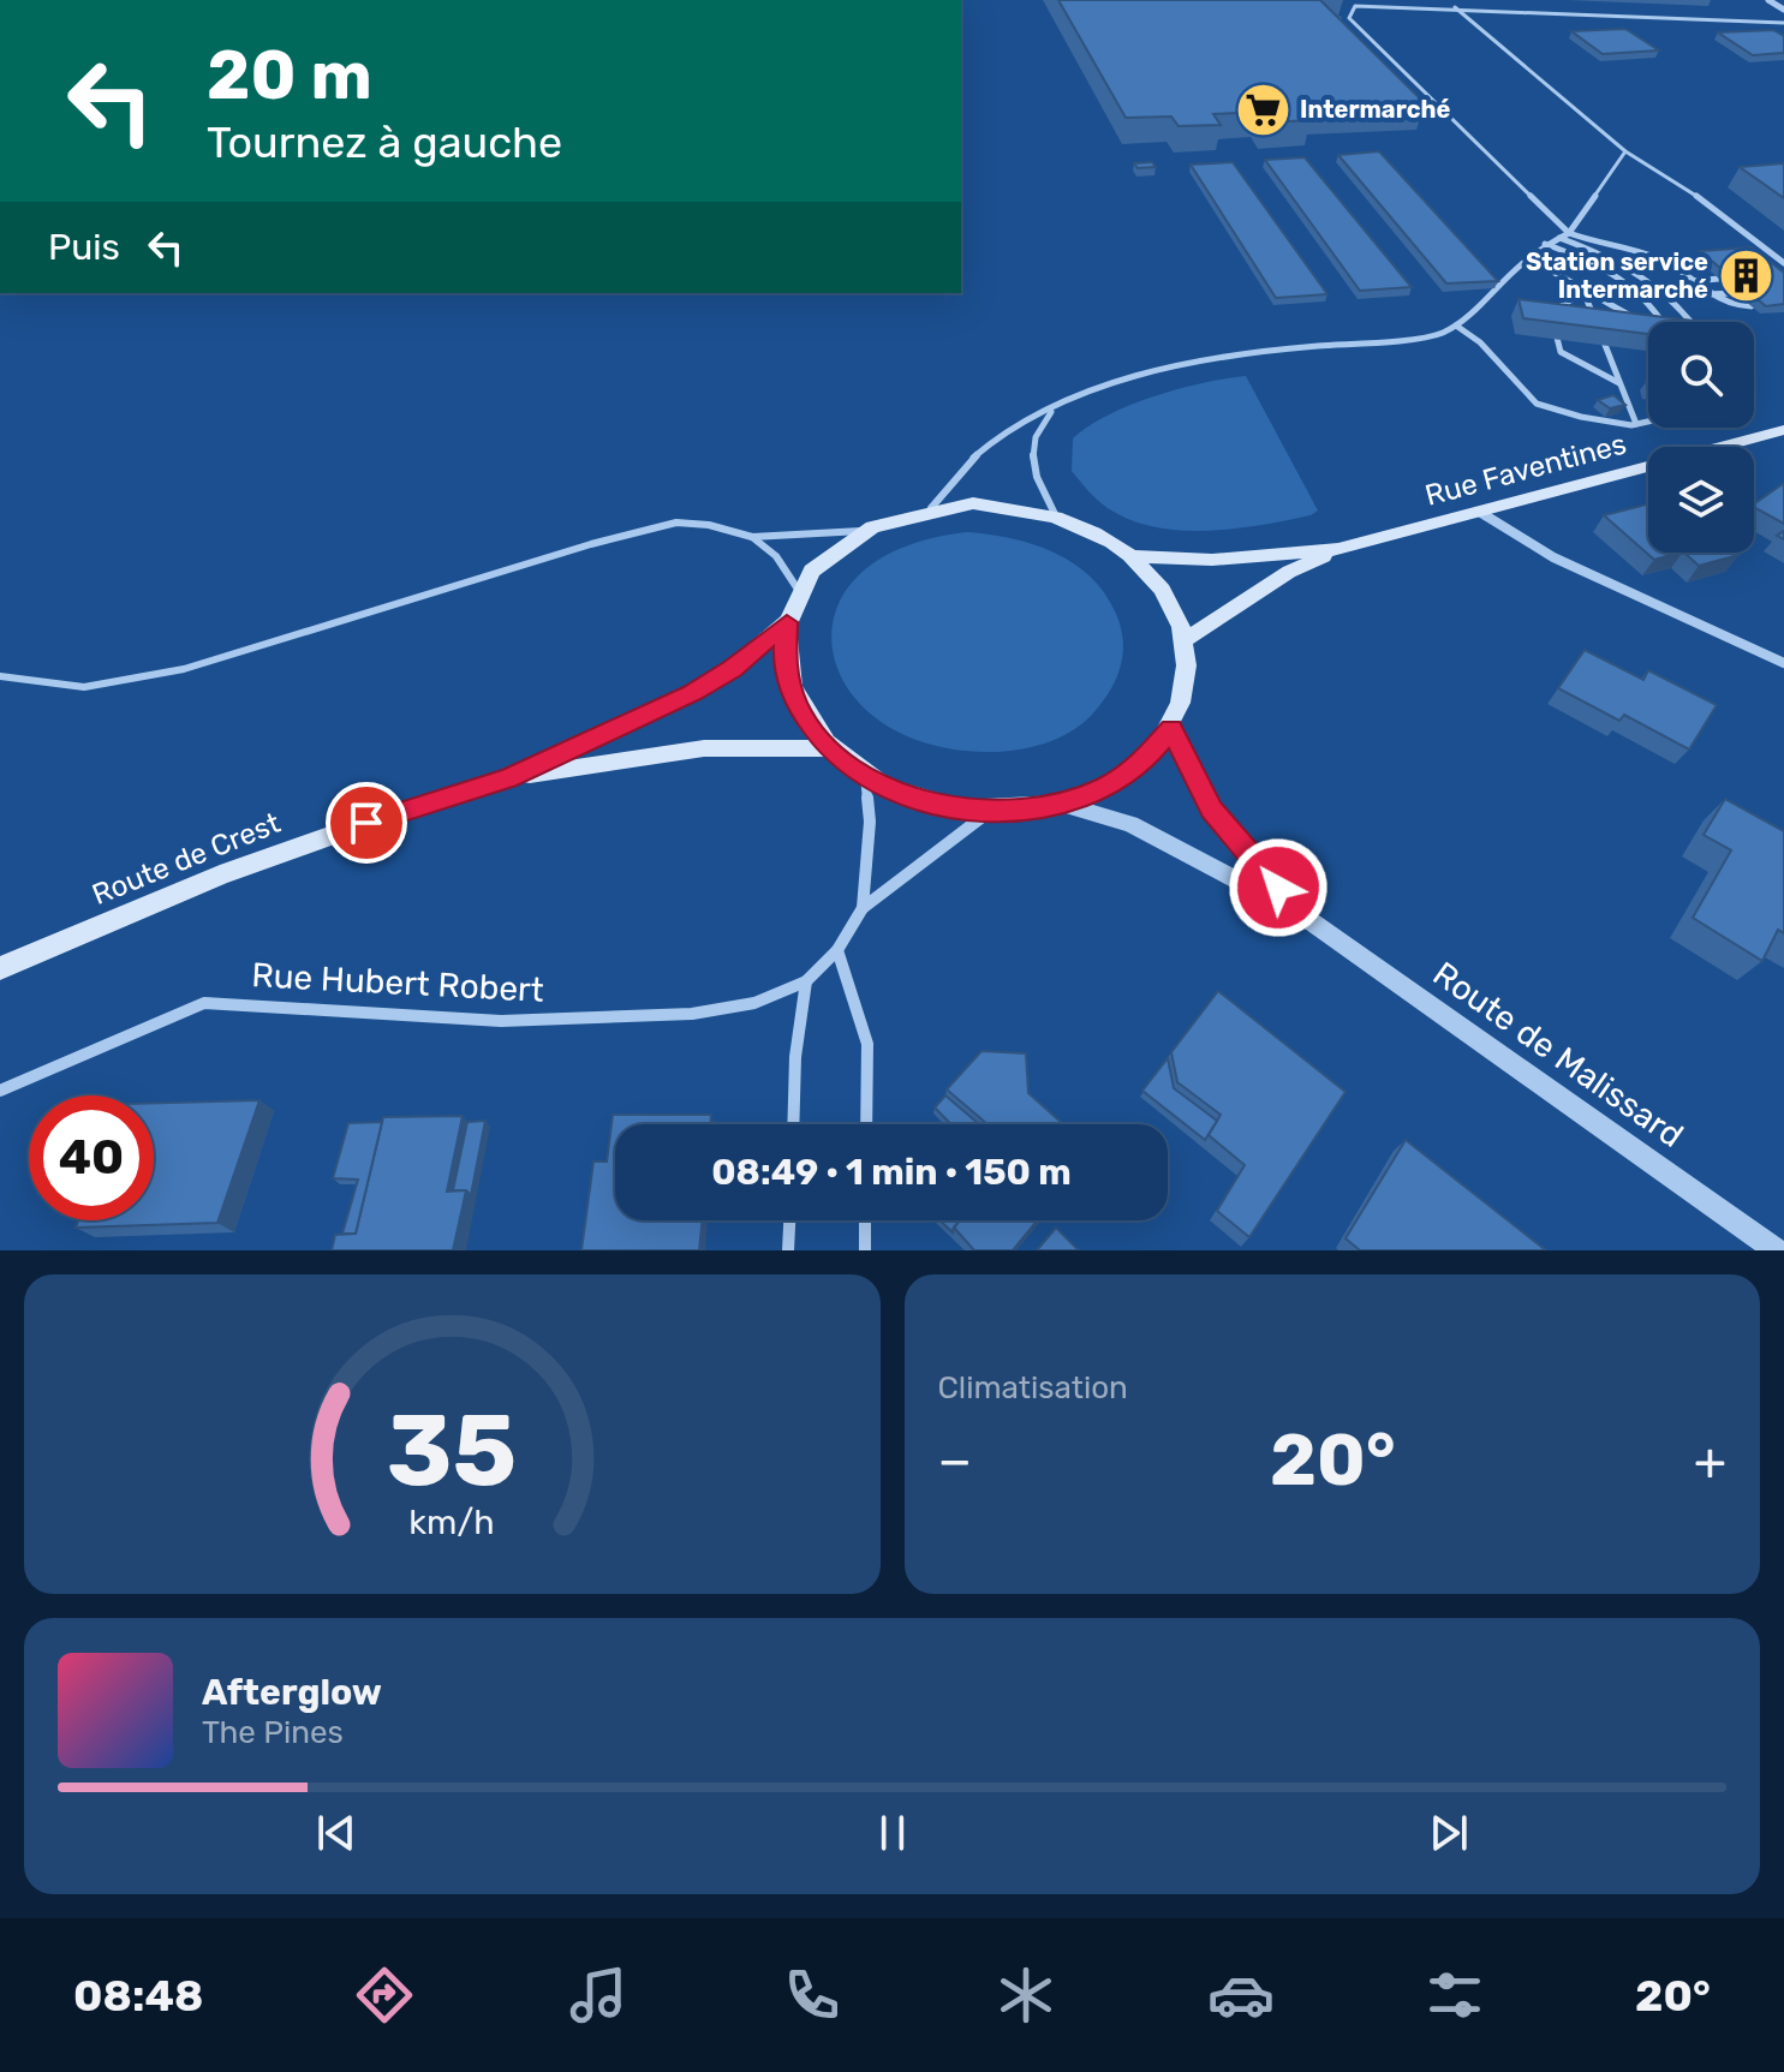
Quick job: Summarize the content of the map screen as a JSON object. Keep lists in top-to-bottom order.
{
  "streets": {
    "main road": ["Rue Faventines", "Route de Crest"],
    "street": ["Rue Hubert Robert", "Route de Malissard"]
  },
  "places": {
    "supermarket": ["Intermarché"],
    "building": ["Station service Intermarché"]
  },
  "page": {
    "turn": ["20 m", "Tournez à gauche"],
    "then": "Puis",
    "limit": "40",
    "trip": "08:49 · 1 min · 150 m",
    "tile": "Climatisation",
    "heat": ["−", "20°", "+"],
    "song": ["Afterglow", "The Pines"],
    "tabs": ["08:48", "20°"],
    "gauge": ["35", "km/h"]
  }
}
